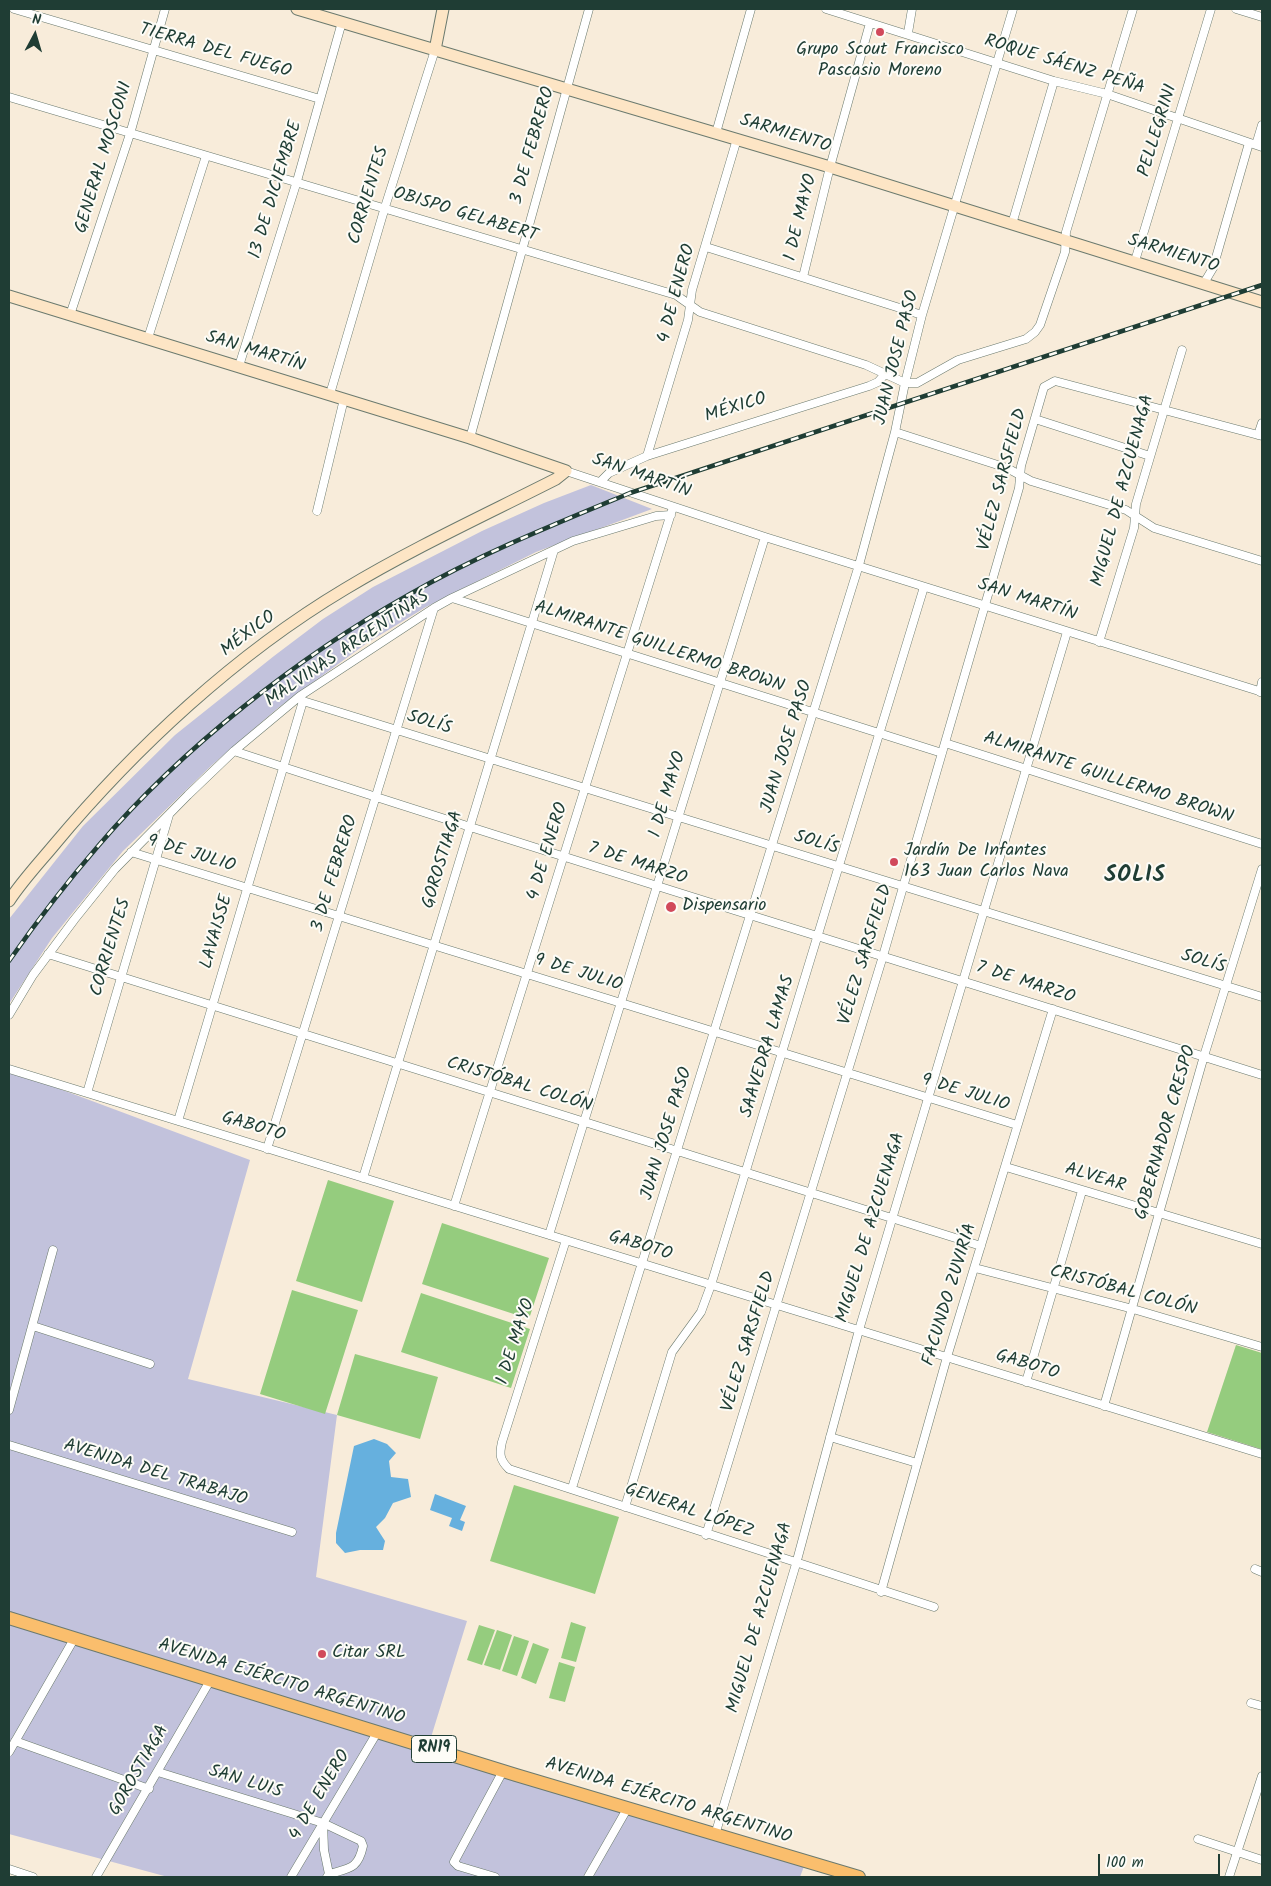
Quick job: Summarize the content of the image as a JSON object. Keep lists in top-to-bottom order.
{
  "streets": {
    "main road": ["AVENIDA EJÉRCITO ARGENTINO", "RN19"],
    "street": [
      "TIERRA DEL FUEGO",
      "ROQUE SÁENZ PEÑA",
      "PELLEGRINI",
      "SARMIENTO",
      "3 DE FEBRERO",
      "GENERAL MOSCONI",
      "13 DE DICIEMBRE",
      "CORRIENTES",
      "OBISPO GELABERT",
      "1 DE MAYO",
      "4 DE ENERO",
      "SAN MARTÍN",
      "JUAN JOSE PASO",
      "MÉXICO",
      "VÉLEZ SARSFIELD",
      "MIGUEL DE AZCUENAGA",
      "ALMIRANTE GUILLERMO BROWN",
      "MALVINAS ARGENTINAS",
      "SOLÍS",
      "9 DE JULIO",
      "GOROSTIAGA",
      "7 DE MARZO",
      "LAVAISSE",
      "SAAVEDRA LAMAS",
      "CRISTÓBAL COLÓN",
      "GABOTO",
      "GOBERNADOR CRESPO",
      "ALVEAR",
      "FACUNDO ZUVIRÍA",
      "AVENIDA DEL TRABAJO",
      "GENERAL LÓPEZ",
      "SAN LUIS"
    ]
  },
  "crossings": [
    ["TIERRA DEL FUEGO", "GENERAL MOSCONI"],
    ["TIERRA DEL FUEGO", "13 DE DICIEMBRE"],
    ["ROQUE SÁENZ PEÑA", "PELLEGRINI"],
    ["ROQUE SÁENZ PEÑA", "1 DE MAYO"],
    ["ROQUE SÁENZ PEÑA", "JUAN JOSE PASO"],
    ["PELLEGRINI", "SARMIENTO"],
    ["SARMIENTO", "3 DE FEBRERO"],
    ["SARMIENTO", "13 DE DICIEMBRE"],
    ["SARMIENTO", "CORRIENTES"],
    ["SARMIENTO", "1 DE MAYO"],
    ["SARMIENTO", "4 DE ENERO"],
    ["SARMIENTO", "JUAN JOSE PASO"],
    ["3 DE FEBRERO", "OBISPO GELABERT"],
    ["3 DE FEBRERO", "SAN MARTÍN"],
    ["3 DE FEBRERO", "MALVINAS ARGENTINAS"],
    ["3 DE FEBRERO", "SOLÍS"],
    ["3 DE FEBRERO", "9 DE JULIO"],
    ["3 DE FEBRERO", "7 DE MARZO"],
    ["3 DE FEBRERO", "CRISTÓBAL COLÓN"],
    ["3 DE FEBRERO", "GABOTO"],
    ["GENERAL MOSCONI", "OBISPO GELABERT"],
    ["GENERAL MOSCONI", "SAN MARTÍN"],
    ["13 DE DICIEMBRE", "OBISPO GELABERT"],
    ["13 DE DICIEMBRE", "SAN MARTÍN"],
    ["CORRIENTES", "OBISPO GELABERT"],
    ["CORRIENTES", "SAN MARTÍN"],
    ["CORRIENTES", "MALVINAS ARGENTINAS"],
    ["CORRIENTES", "9 DE JULIO"],
    ["CORRIENTES", "CRISTÓBAL COLÓN"],
    ["CORRIENTES", "GABOTO"],
    ["OBISPO GELABERT", "4 DE ENERO"],
    ["OBISPO GELABERT", "JUAN JOSE PASO"],
    ["OBISPO GELABERT", "MÉXICO"],
    ["1 DE MAYO", "SAN MARTÍN"],
    ["1 DE MAYO", "ALMIRANTE GUILLERMO BROWN"],
    ["1 DE MAYO", "SOLÍS"],
    ["1 DE MAYO", "9 DE JULIO"],
    ["1 DE MAYO", "7 DE MARZO"],
    ["1 DE MAYO", "CRISTÓBAL COLÓN"],
    ["1 DE MAYO", "GABOTO"],
    ["1 DE MAYO", "GENERAL LÓPEZ"],
    ["4 DE ENERO", "SAN MARTÍN"],
    ["4 DE ENERO", "MÉXICO"],
    ["4 DE ENERO", "ALMIRANTE GUILLERMO BROWN"],
    ["4 DE ENERO", "MALVINAS ARGENTINAS"],
    ["4 DE ENERO", "SOLÍS"],
    ["4 DE ENERO", "9 DE JULIO"],
    ["4 DE ENERO", "7 DE MARZO"],
    ["4 DE ENERO", "CRISTÓBAL COLÓN"],
    ["4 DE ENERO", "GABOTO"],
    ["4 DE ENERO", "AVENIDA EJÉRCITO ARGENTINO"],
    ["4 DE ENERO", "SAN LUIS"],
    ["SAN MARTÍN", "JUAN JOSE PASO"],
    ["SAN MARTÍN", "MÉXICO"],
    ["SAN MARTÍN", "VÉLEZ SARSFIELD"],
    ["SAN MARTÍN", "MIGUEL DE AZCUENAGA"],
    ["SAN MARTÍN", "MALVINAS ARGENTINAS"],
    ["SAN MARTÍN", "SAAVEDRA LAMAS"],
    ["JUAN JOSE PASO", "ALMIRANTE GUILLERMO BROWN"],
    ["JUAN JOSE PASO", "SOLÍS"],
    ["JUAN JOSE PASO", "9 DE JULIO"],
    ["JUAN JOSE PASO", "7 DE MARZO"],
    ["JUAN JOSE PASO", "CRISTÓBAL COLÓN"],
    ["JUAN JOSE PASO", "GABOTO"],
    ["JUAN JOSE PASO", "GENERAL LÓPEZ"],
    ["VÉLEZ SARSFIELD", "MIGUEL DE AZCUENAGA"],
    ["VÉLEZ SARSFIELD", "ALMIRANTE GUILLERMO BROWN"],
    ["VÉLEZ SARSFIELD", "SOLÍS"],
    ["VÉLEZ SARSFIELD", "9 DE JULIO"],
    ["VÉLEZ SARSFIELD", "7 DE MARZO"],
    ["VÉLEZ SARSFIELD", "CRISTÓBAL COLÓN"],
    ["VÉLEZ SARSFIELD", "GABOTO"],
    ["VÉLEZ SARSFIELD", "GENERAL LÓPEZ"],
    ["MIGUEL DE AZCUENAGA", "ALMIRANTE GUILLERMO BROWN"],
    ["MIGUEL DE AZCUENAGA", "SOLÍS"],
    ["MIGUEL DE AZCUENAGA", "9 DE JULIO"],
    ["MIGUEL DE AZCUENAGA", "7 DE MARZO"],
    ["MIGUEL DE AZCUENAGA", "CRISTÓBAL COLÓN"],
    ["MIGUEL DE AZCUENAGA", "GABOTO"],
    ["MIGUEL DE AZCUENAGA", "GENERAL LÓPEZ"],
    ["MIGUEL DE AZCUENAGA", "AVENIDA EJÉRCITO ARGENTINO"],
    ["ALMIRANTE GUILLERMO BROWN", "MALVINAS ARGENTINAS"],
    ["ALMIRANTE GUILLERMO BROWN", "GOROSTIAGA"],
    ["ALMIRANTE GUILLERMO BROWN", "SAAVEDRA LAMAS"],
    ["MALVINAS ARGENTINAS", "SOLÍS"],
    ["MALVINAS ARGENTINAS", "9 DE JULIO"],
    ["MALVINAS ARGENTINAS", "GOROSTIAGA"],
    ["MALVINAS ARGENTINAS", "7 DE MARZO"],
    ["MALVINAS ARGENTINAS", "LAVAISSE"],
    ["MALVINAS ARGENTINAS", "CRISTÓBAL COLÓN"],
    ["SOLÍS", "GOROSTIAGA"],
    ["SOLÍS", "LAVAISSE"],
    ["SOLÍS", "SAAVEDRA LAMAS"],
    ["SOLÍS", "GOBERNADOR CRESPO"],
    ["9 DE JULIO", "GOROSTIAGA"],
    ["9 DE JULIO", "LAVAISSE"],
    ["9 DE JULIO", "SAAVEDRA LAMAS"],
    ["9 DE JULIO", "FACUNDO ZUVIRÍA"],
    ["GOROSTIAGA", "7 DE MARZO"],
    ["GOROSTIAGA", "CRISTÓBAL COLÓN"],
    ["GOROSTIAGA", "GABOTO"],
    ["GOROSTIAGA", "AVENIDA EJÉRCITO ARGENTINO"],
    ["GOROSTIAGA", "SAN LUIS"],
    ["7 DE MARZO", "LAVAISSE"],
    ["7 DE MARZO", "SAAVEDRA LAMAS"],
    ["7 DE MARZO", "GOBERNADOR CRESPO"],
    ["7 DE MARZO", "FACUNDO ZUVIRÍA"],
    ["LAVAISSE", "CRISTÓBAL COLÓN"],
    ["LAVAISSE", "GABOTO"],
    ["SAAVEDRA LAMAS", "CRISTÓBAL COLÓN"],
    ["SAAVEDRA LAMAS", "GABOTO"],
    ["SAAVEDRA LAMAS", "GENERAL LÓPEZ"],
    ["CRISTÓBAL COLÓN", "GOBERNADOR CRESPO"],
    ["CRISTÓBAL COLÓN", "FACUNDO ZUVIRÍA"],
    ["GABOTO", "GOBERNADOR CRESPO"],
    ["GABOTO", "FACUNDO ZUVIRÍA"],
    ["GOBERNADOR CRESPO", "ALVEAR"],
    ["ALVEAR", "FACUNDO ZUVIRÍA"],
    ["FACUNDO ZUVIRÍA", "GENERAL LÓPEZ"]
  ],
  "districts": ["SOLIS"],
  "places": [
    "Grupo Scout Francisco Pascasio Moreno",
    "Jardín De Infantes 163 Juan Carlos Nava",
    "Dispensario",
    "Citar SRL"
  ],
  "scale_bar": "100 m",
  "north": "top"
}
